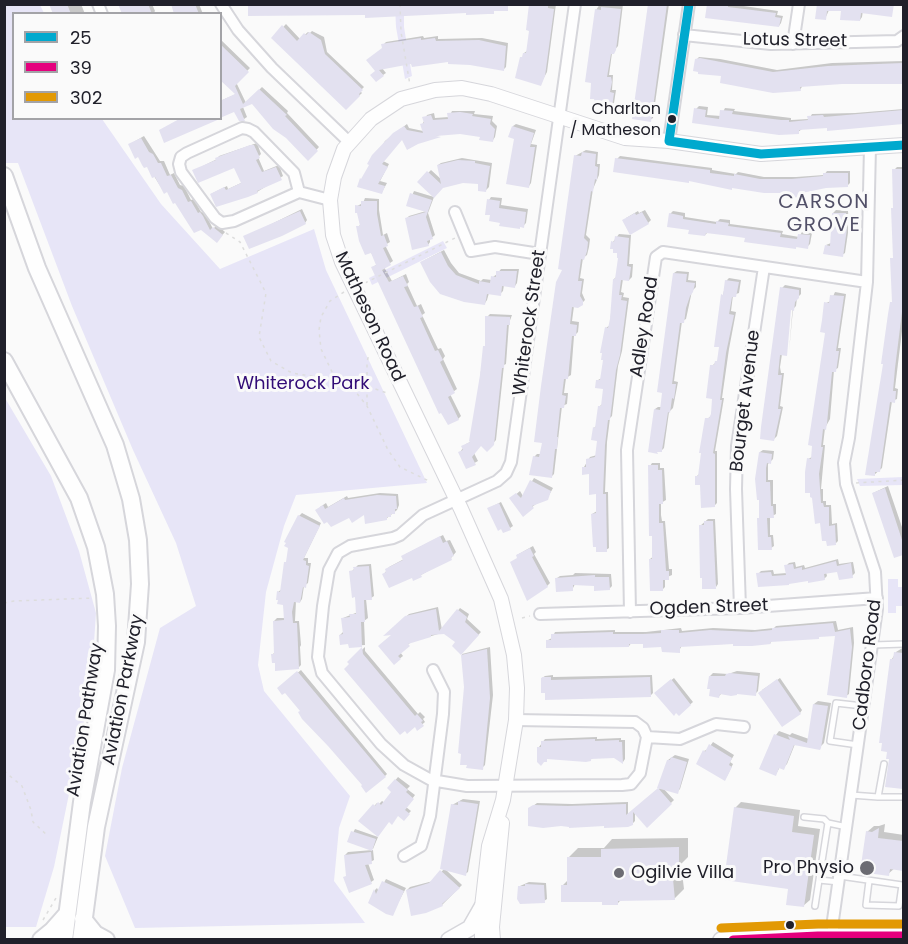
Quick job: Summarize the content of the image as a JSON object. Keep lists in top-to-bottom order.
{
  "streets": {
    "main road": ["Aviation Parkway"],
    "street": [
      "Lotus Street",
      "Matheson Road",
      "Whiterock Street",
      "Adley Road",
      "Bourget Avenue",
      "Ogden Street",
      "Cadboro Road"
    ]
  },
  "crossings": [
    ["Matheson Road", "Whiterock Street"],
    ["Matheson Road", "Cadboro Road"],
    ["Adley Road", "Bourget Avenue"],
    ["Adley Road", "Ogden Street"],
    ["Adley Road", "Cadboro Road"],
    ["Bourget Avenue", "Ogden Street"],
    ["Ogden Street", "Cadboro Road"]
  ],
  "districts": ["CARSON GROVE"],
  "parks": ["Whiterock Park"],
  "places": ["Charlton / Matheson", "Pro Physio", "Ogilvie Villa"],
  "lines": ["transit line 25", "transit line 302", "transit line 39"],
  "legend": ["25", "39", "302"]
}
